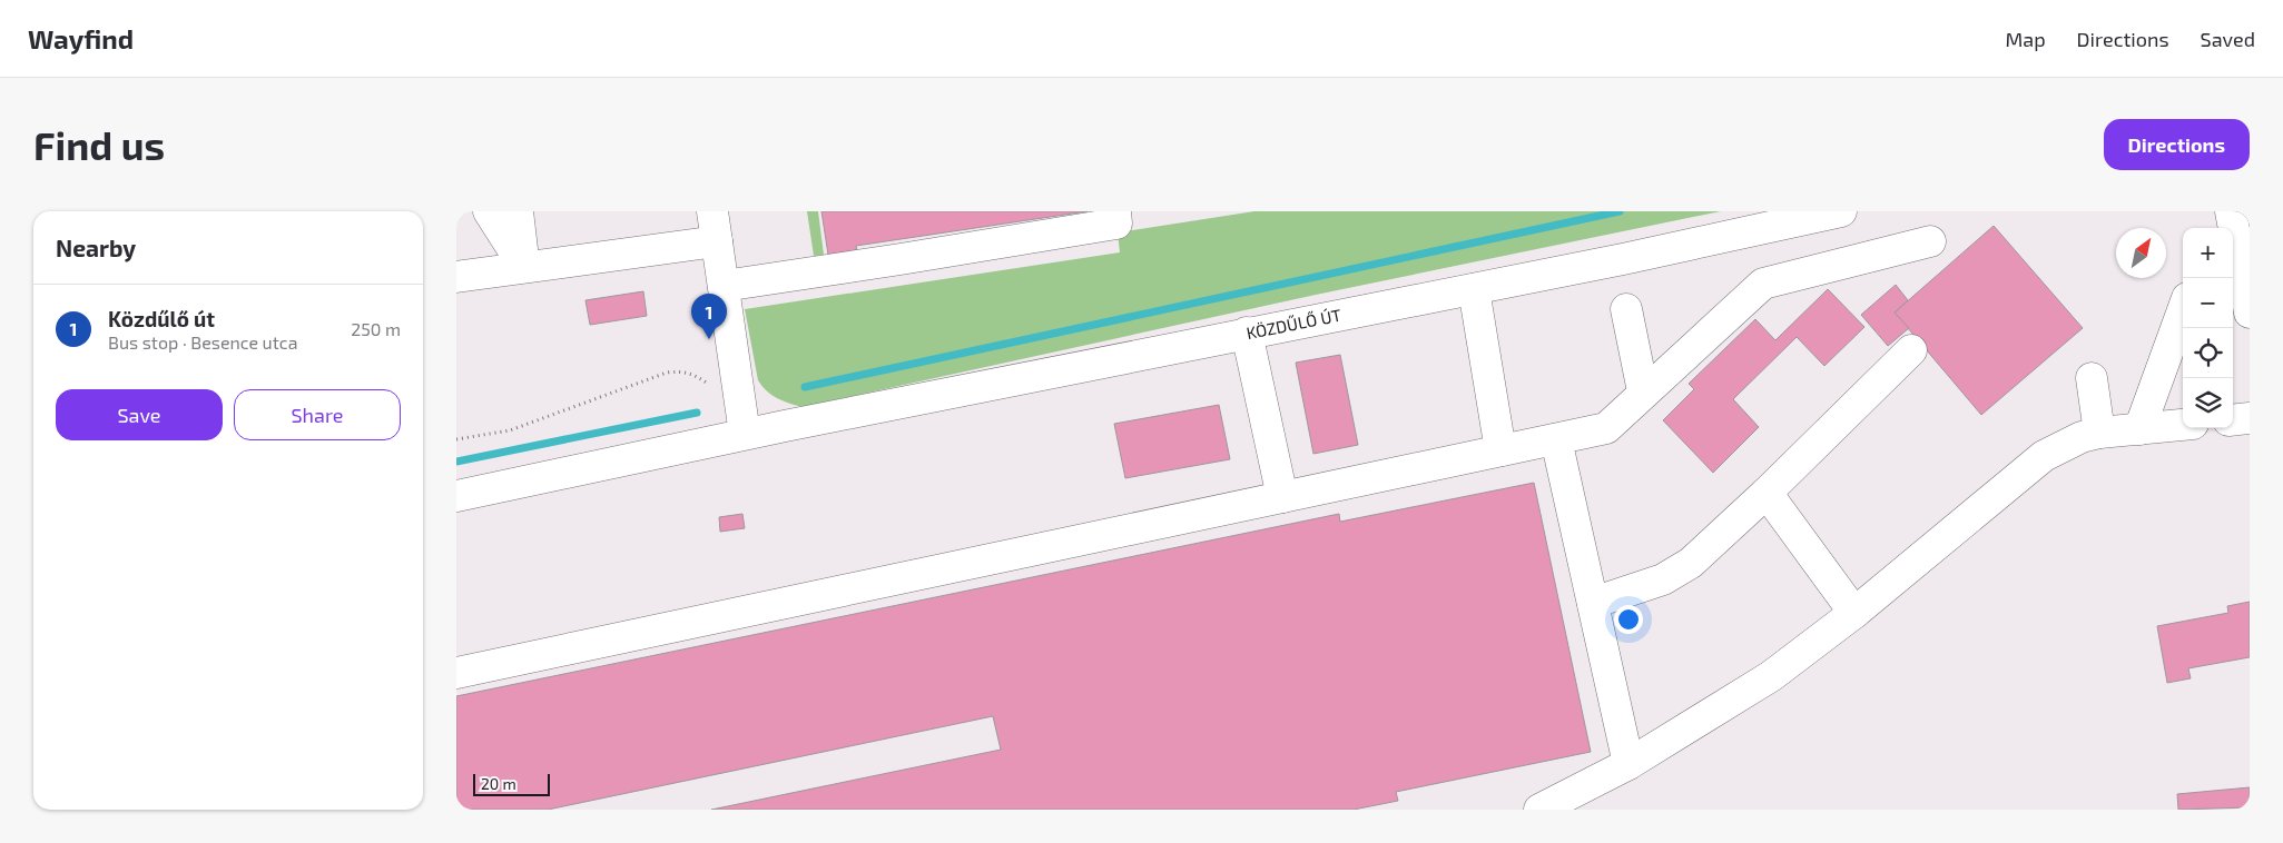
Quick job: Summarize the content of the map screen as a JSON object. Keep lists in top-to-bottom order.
{
  "streets": {
    "street": ["KÖZDŰLŐ ÚT"]
  },
  "scale_bar": "20 m",
  "north": "top right",
  "page": {
    "header": "Wayfind",
    "nav": ["Map", "Directions", "Saved"],
    "buttons": [
      "Directions",
      ["Save", "Share"]
    ],
    "title": "Find us",
    "heading": "Nearby",
    "map_buttons": ["+", "−"],
    "list": [
      {
        "mark": "1",
        "name": "Közdűlő út",
        "note": "Bus stop · Besence utca",
        "value": "250 m"
      }
    ],
    "pins": "1",
    "scale": "20 m"
  }
}
